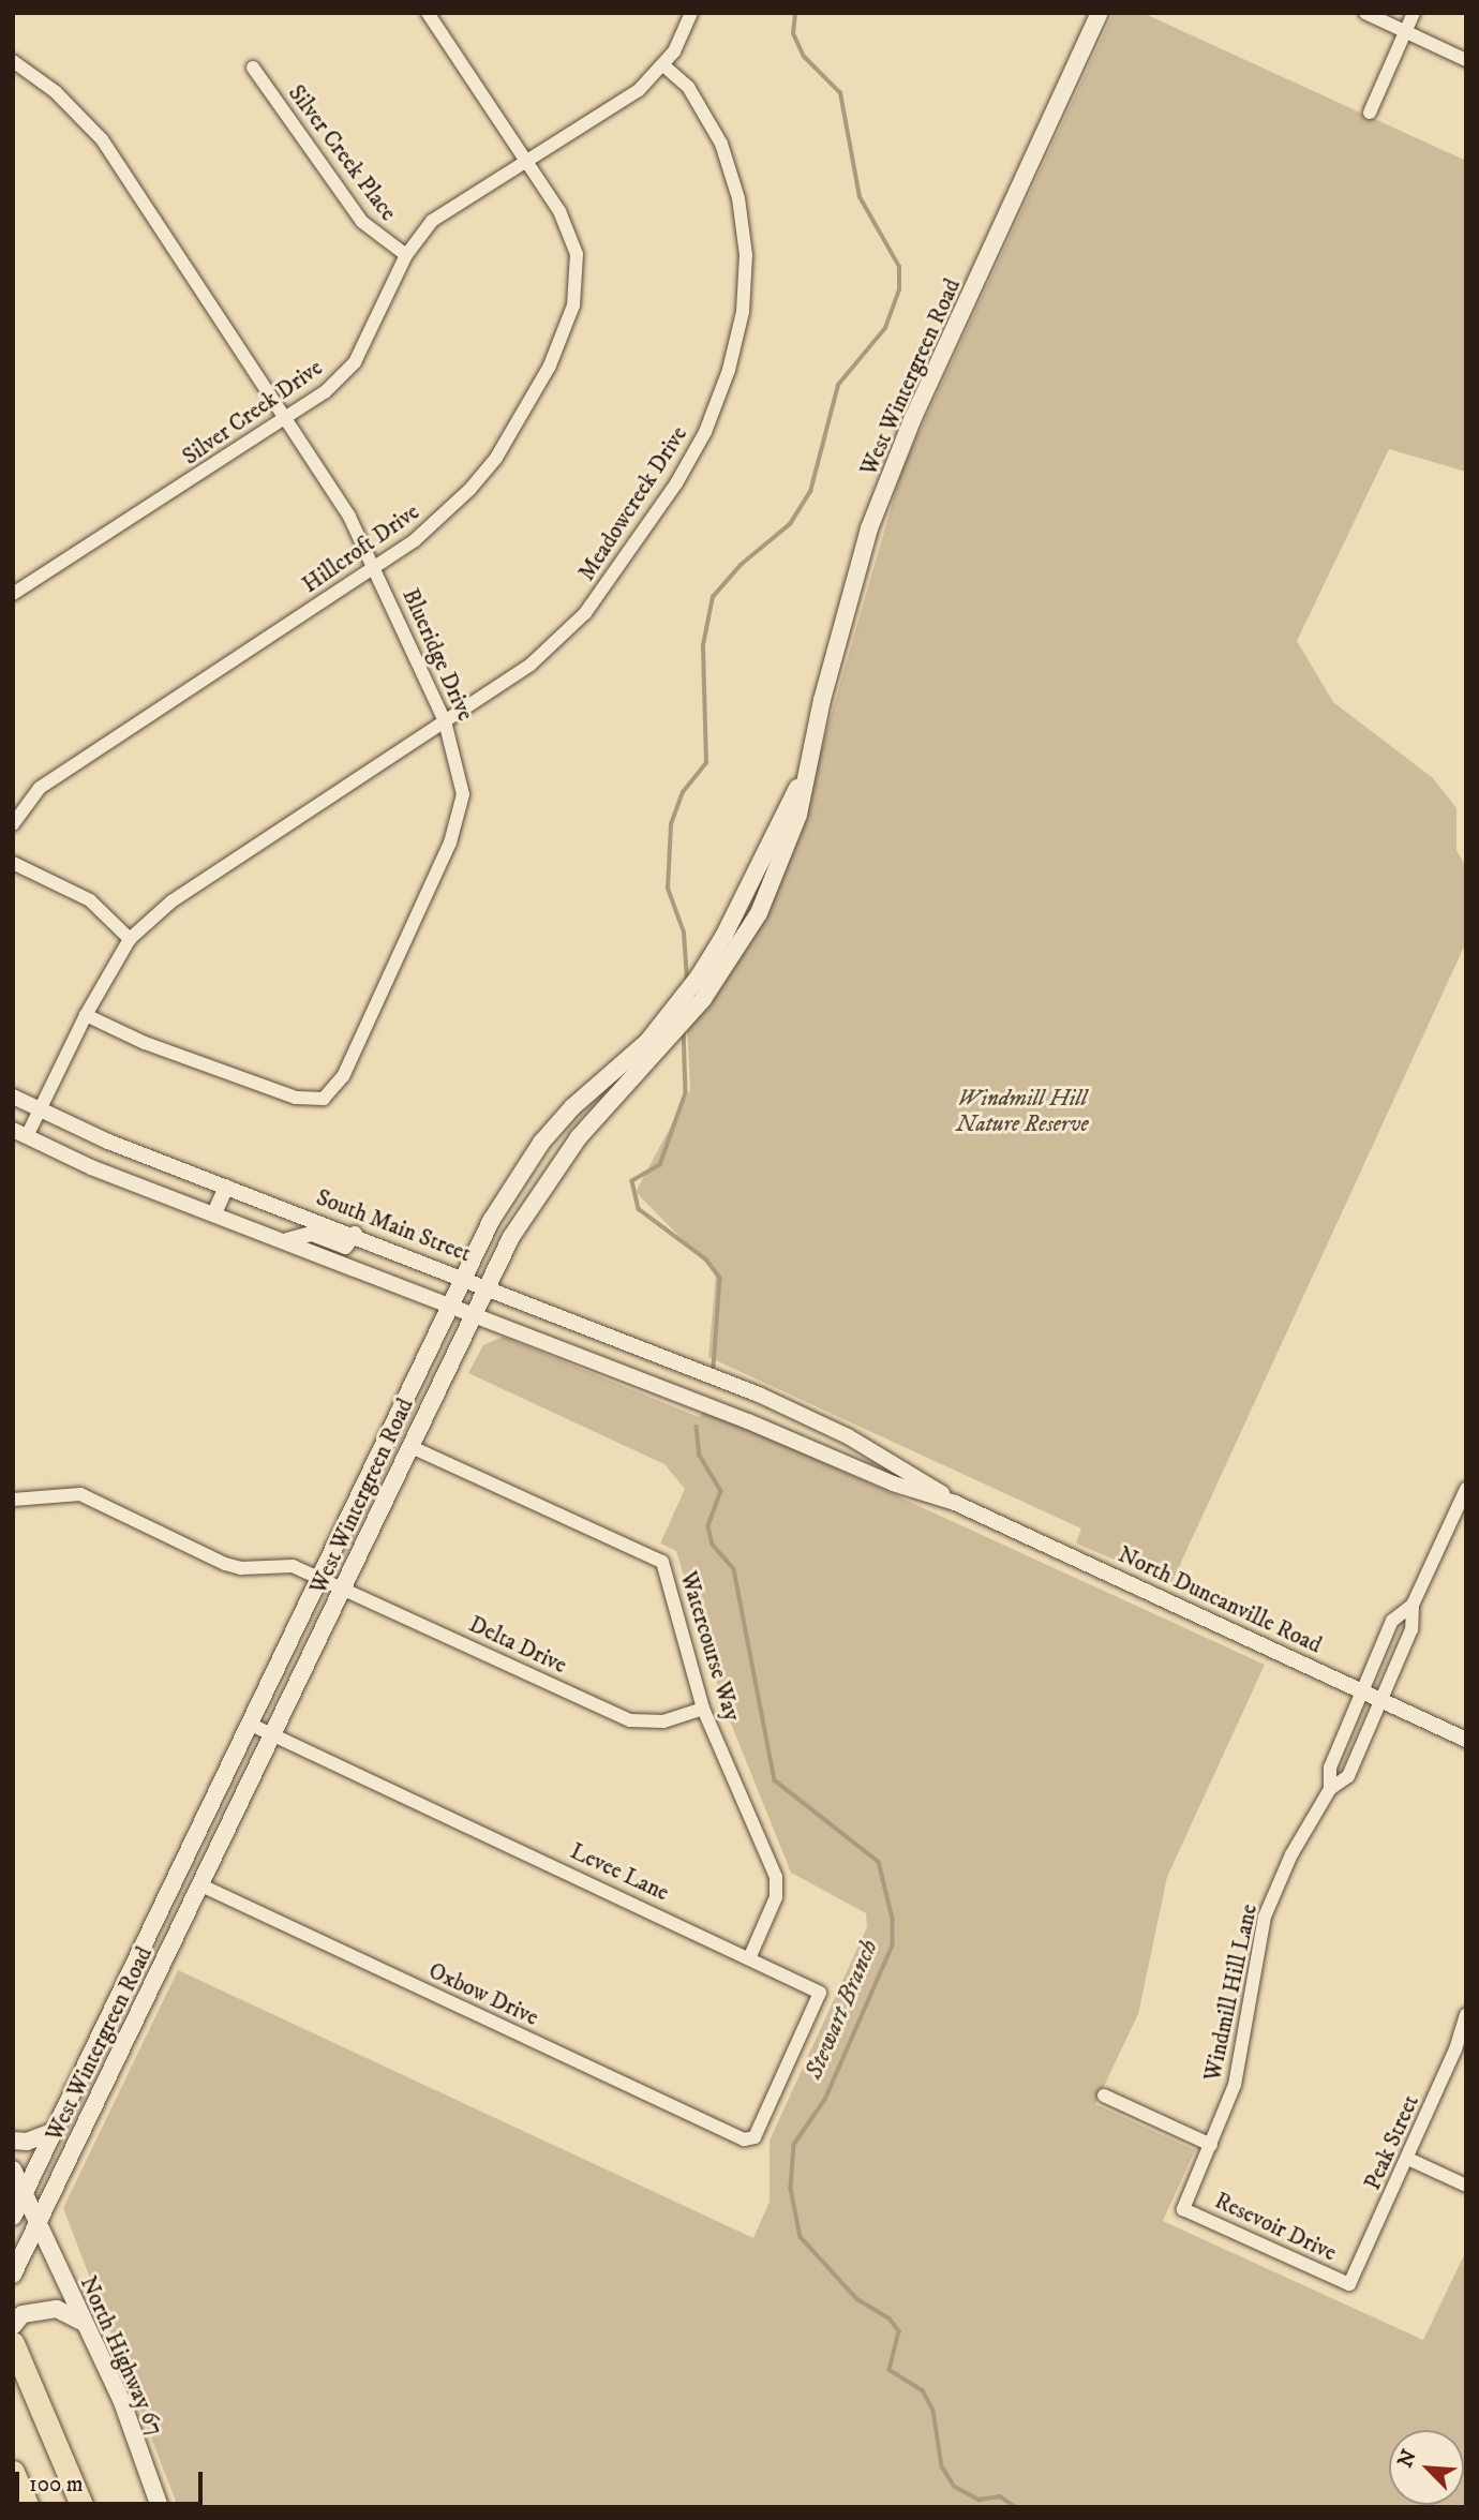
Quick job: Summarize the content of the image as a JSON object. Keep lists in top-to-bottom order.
{
  "streets": {
    "main road": ["West Wintergreen Road", "North Highway 67"],
    "street": [
      "Silver Creek Place",
      "Silver Creek Drive",
      "Meadowcreek Drive",
      "Hillcroft Drive",
      "Blueridge Drive",
      "South Main Street",
      "North Duncanville Road",
      "Delta Drive",
      "Watercourse Way",
      "Levee Lane",
      "Windmill Hill Lane",
      "Oxbow Drive",
      "Peak Street",
      "Resevoir Drive"
    ]
  },
  "crossings": [
    ["Silver Creek Place", "Silver Creek Drive"],
    ["West Wintergreen Road", "South Main Street"],
    ["West Wintergreen Road", "Delta Drive"],
    ["West Wintergreen Road", "Watercourse Way"],
    ["West Wintergreen Road", "Levee Lane"],
    ["West Wintergreen Road", "Oxbow Drive"],
    ["West Wintergreen Road", "North Highway 67"],
    ["Silver Creek Drive", "Meadowcreek Drive"],
    ["Silver Creek Drive", "Hillcroft Drive"],
    ["Silver Creek Drive", "Blueridge Drive"],
    ["Meadowcreek Drive", "Blueridge Drive"],
    ["Meadowcreek Drive", "South Main Street"],
    ["Hillcroft Drive", "Blueridge Drive"],
    ["South Main Street", "North Duncanville Road"],
    ["North Duncanville Road", "Windmill Hill Lane"],
    ["Delta Drive", "Watercourse Way"],
    ["Watercourse Way", "Levee Lane"],
    ["Levee Lane", "Oxbow Drive"],
    ["Windmill Hill Lane", "Resevoir Drive"],
    ["Peak Street", "Resevoir Drive"]
  ],
  "water": ["Stewart Branch"],
  "parks": ["Windmill Hill Nature Reserve"],
  "scale_bar": "100 m",
  "north": "top left"
}
